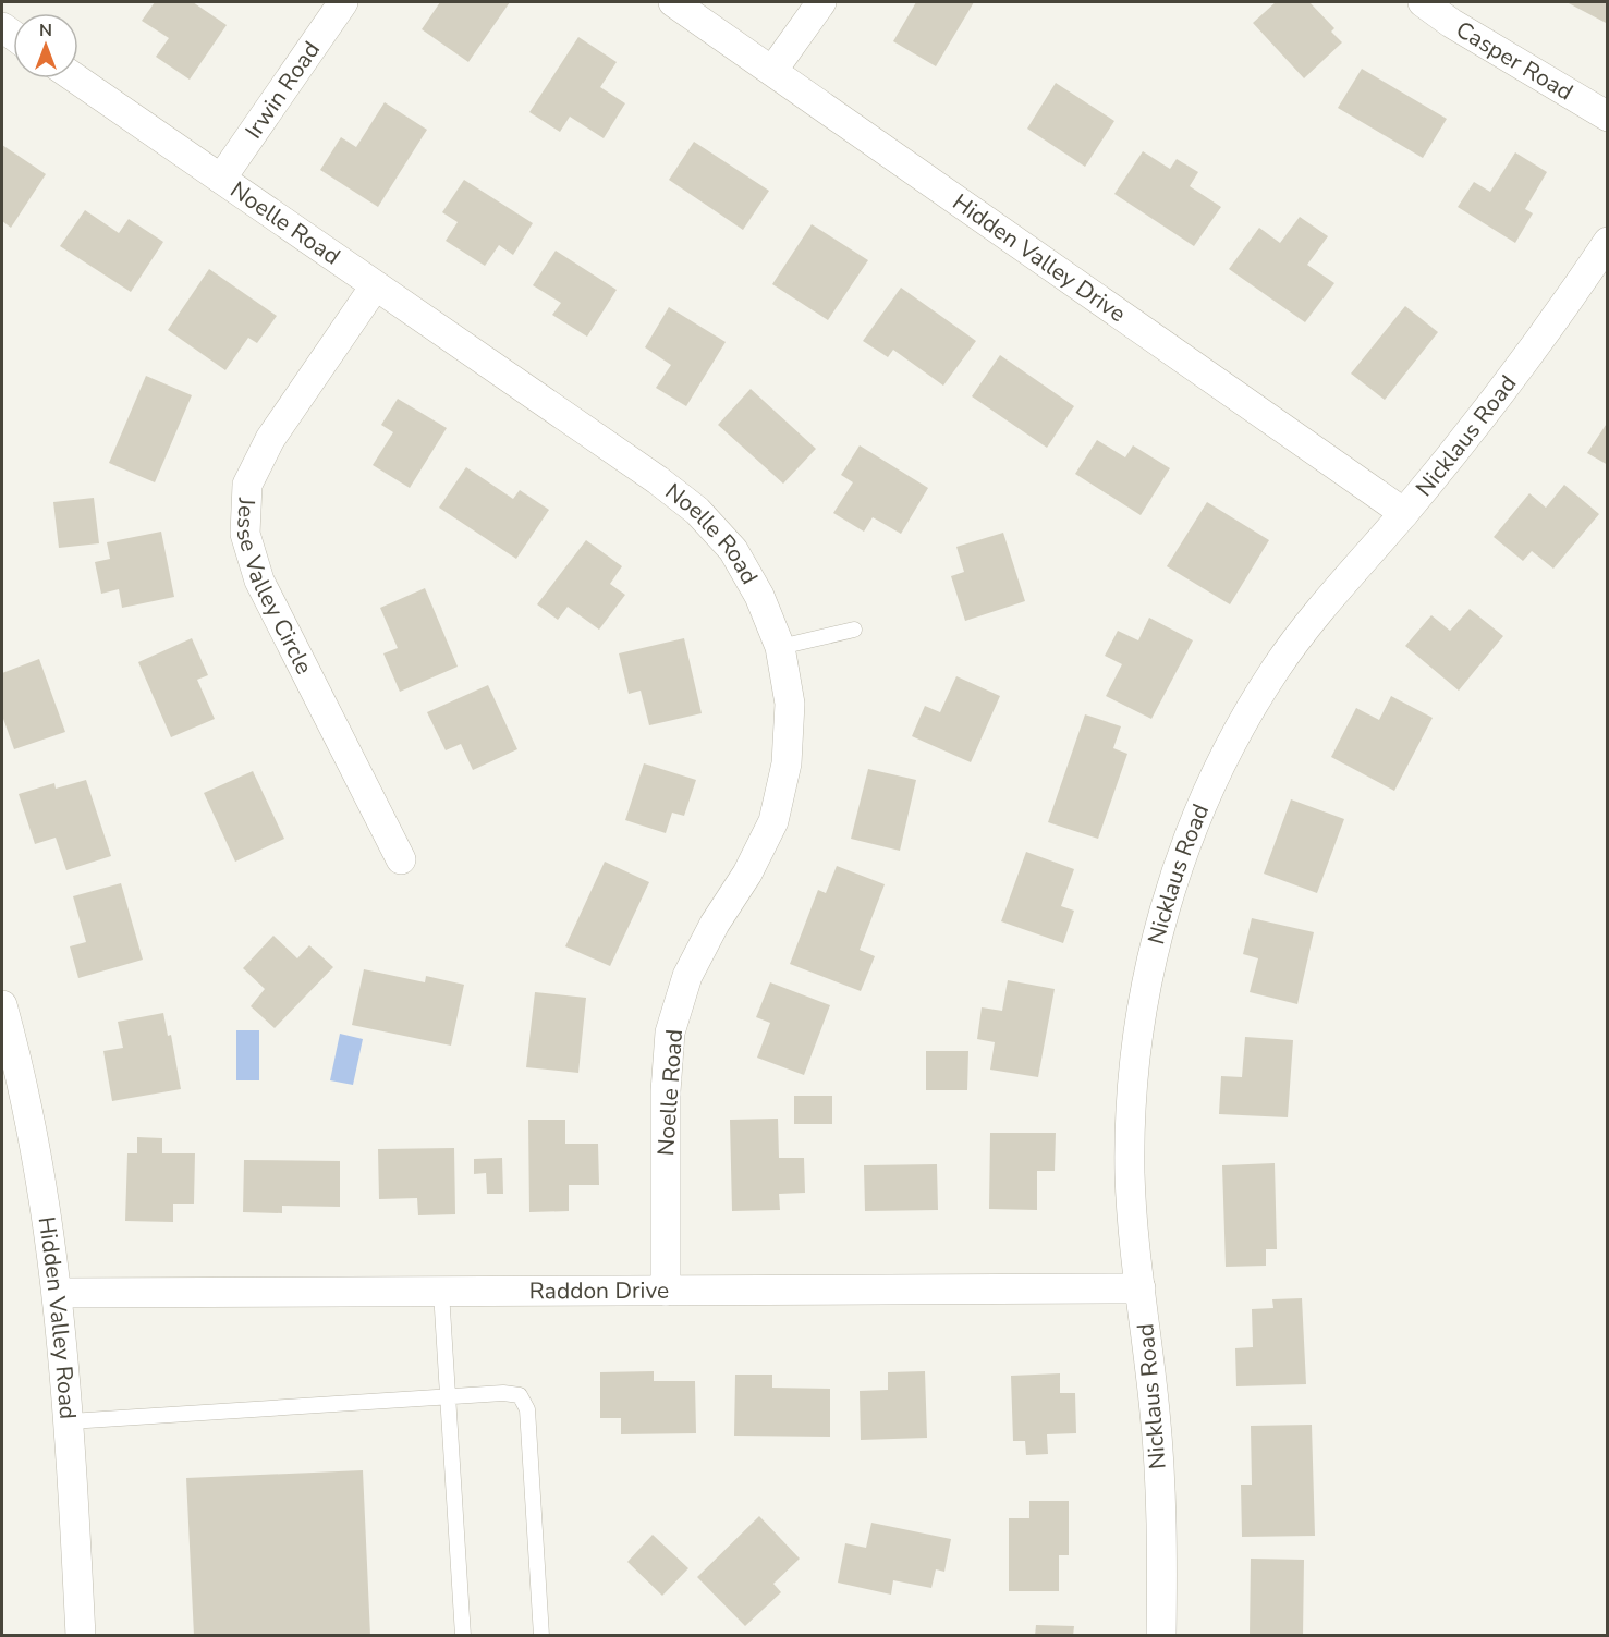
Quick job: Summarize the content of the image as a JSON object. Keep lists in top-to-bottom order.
{
  "streets": {
    "street": [
      "Casper Road",
      "Irwin Road",
      "Noelle Road",
      "Hidden Valley Drive",
      "Nicklaus Road",
      "Jesse Valley Circle",
      "Raddon Drive",
      "Hidden Valley Road"
    ]
  },
  "crossings": [
    ["Irwin Road", "Noelle Road"],
    ["Noelle Road", "Jesse Valley Circle"],
    ["Noelle Road", "Raddon Drive"],
    ["Hidden Valley Drive", "Nicklaus Road"],
    ["Nicklaus Road", "Raddon Drive"],
    ["Raddon Drive", "Hidden Valley Road"]
  ],
  "north": "top"
}
